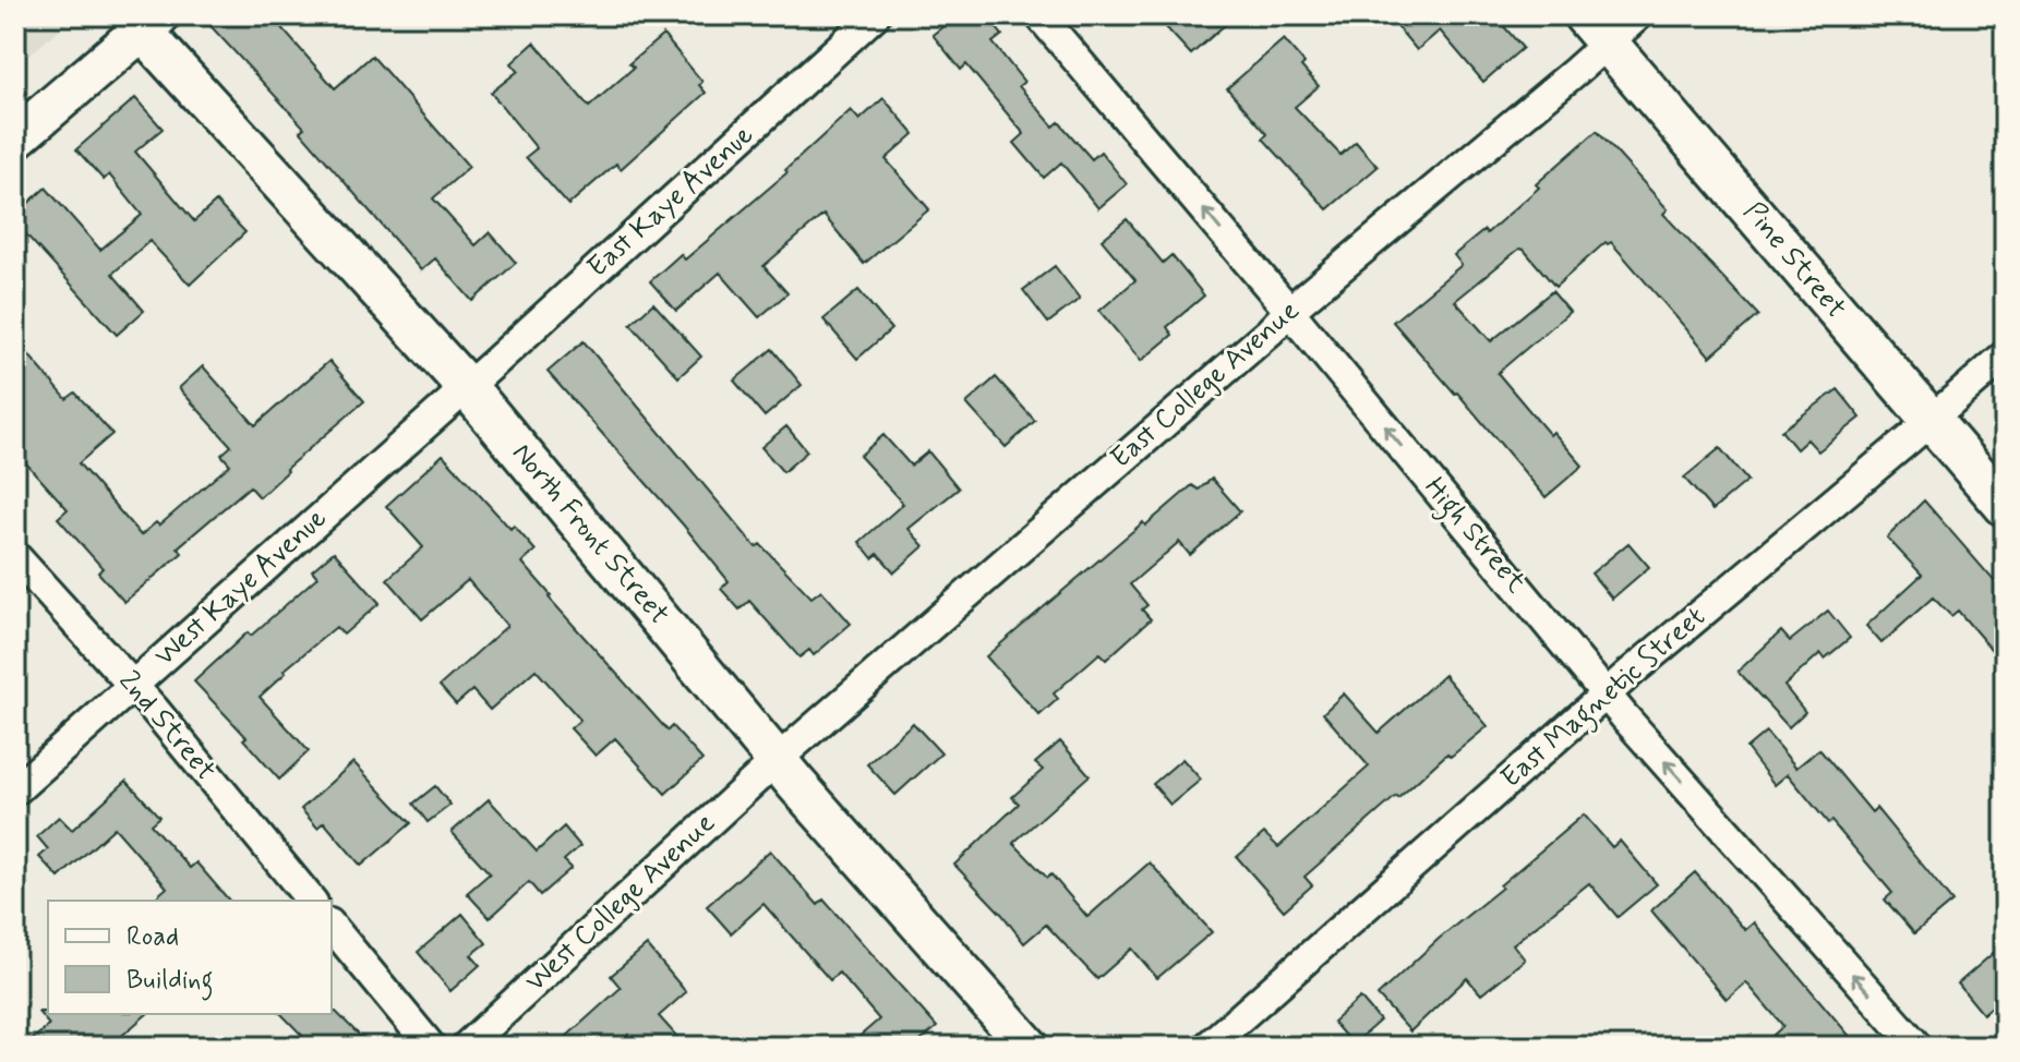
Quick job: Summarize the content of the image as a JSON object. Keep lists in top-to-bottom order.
{
  "streets": {
    "street": [
      "East Kaye Avenue",
      "Pine Street",
      "East College Avenue",
      "North Front Street",
      "High Street",
      "West Kaye Avenue",
      "East Magnetic Street",
      "2nd Street",
      "West College Avenue"
    ]
  },
  "crossings": [
    ["East Kaye Avenue", "North Front Street"],
    ["East Kaye Avenue", "West Kaye Avenue"],
    ["Pine Street", "East College Avenue"],
    ["Pine Street", "East Magnetic Street"],
    ["East College Avenue", "North Front Street"],
    ["East College Avenue", "High Street"],
    ["East College Avenue", "West College Avenue"],
    ["North Front Street", "West Kaye Avenue"],
    ["North Front Street", "West College Avenue"],
    ["High Street", "East Magnetic Street"],
    ["West Kaye Avenue", "2nd Street"]
  ],
  "one_way": ["High Street"],
  "legend": ["Road", "Building"]
}
